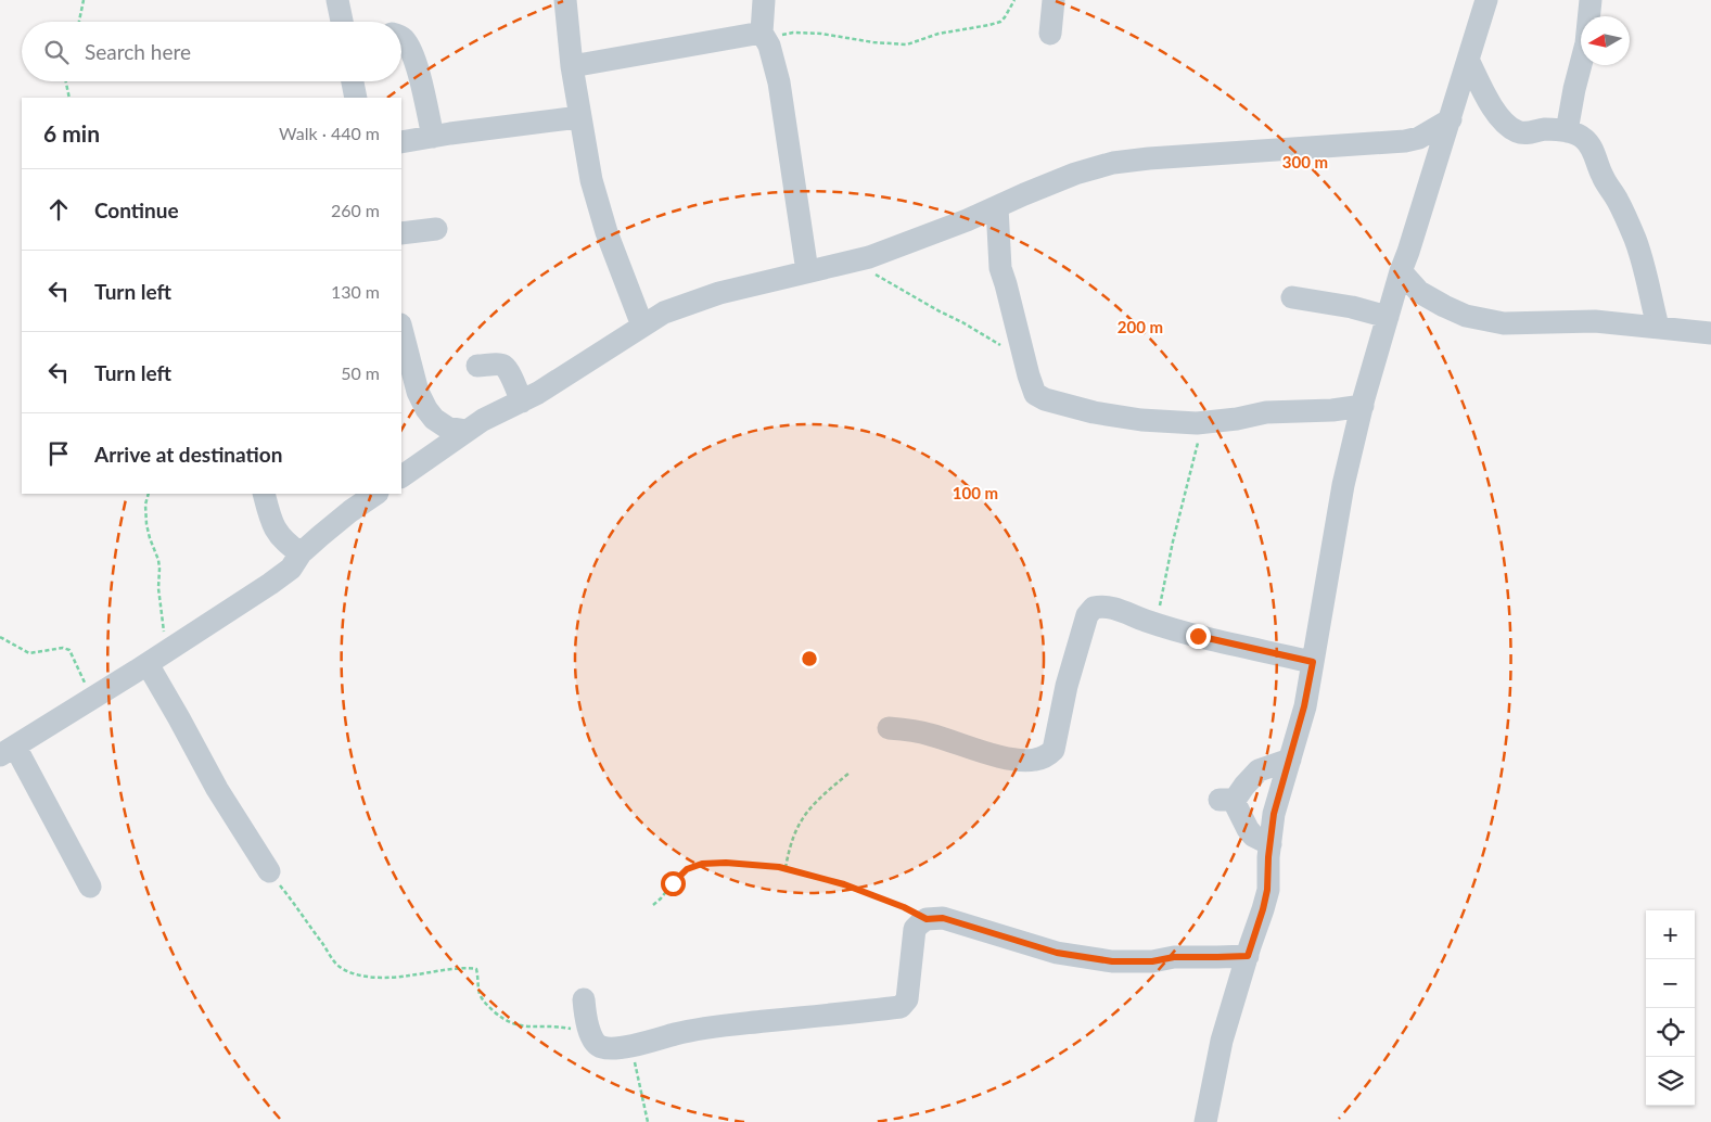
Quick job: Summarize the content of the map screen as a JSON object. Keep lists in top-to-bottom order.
{
  "north": "left",
  "page": {
    "search": "Search here",
    "heading": ["6 min", "Walk · 440 m"],
    "list": [
      ["Continue", "260 m"],
      ["Turn left", "130 m"],
      ["Turn left", "50 m"],
      "Arrive at destination"
    ],
    "map_buttons": ["+", "−"]
  },
  "rings": ["300 m", "200 m", "100 m"]
}
